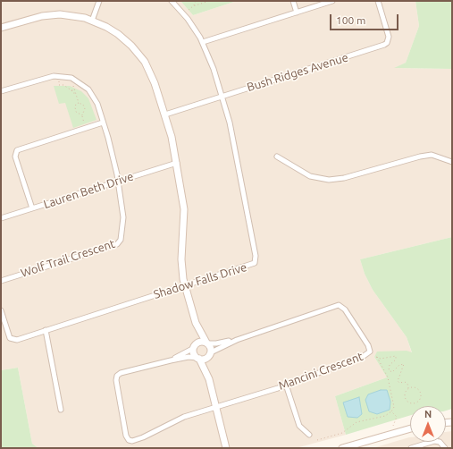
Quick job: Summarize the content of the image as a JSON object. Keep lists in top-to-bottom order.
{
  "streets": {
    "street": [
      "Bush Ridges Avenue",
      "Lauren Beth Drive",
      "Wolf Trail Crescent",
      "Shadow Falls Drive",
      "Mancini Crescent"
    ]
  },
  "crossings": [
    ["Bush Ridges Avenue", "Shadow Falls Drive"],
    ["Lauren Beth Drive", "Wolf Trail Crescent"]
  ],
  "scale_bar": "100 m",
  "north": "top"
}
